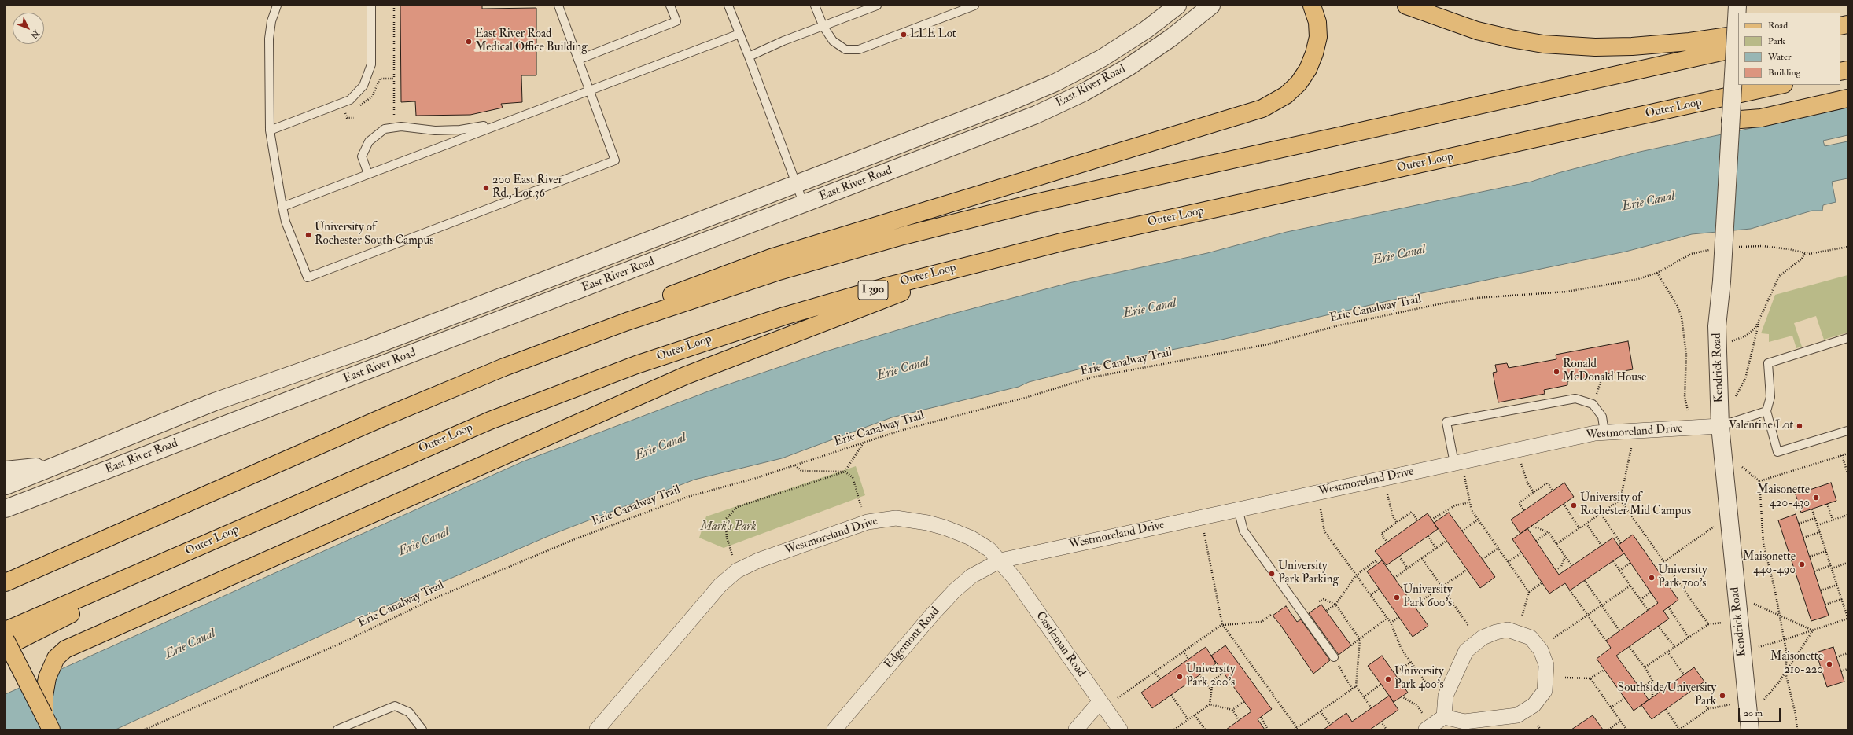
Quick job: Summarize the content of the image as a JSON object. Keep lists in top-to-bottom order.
{
  "streets": {
    "main road": ["Outer Loop", "I 390"],
    "street": [
      "East River Road",
      "Kendrick Road",
      "Westmoreland Drive",
      "Edgemont Road",
      "Castleman Road"
    ],
    "path": ["Erie Canalway Trail"]
  },
  "crossings": [
    ["Kendrick Road", "Westmoreland Drive"],
    ["Westmoreland Drive", "Edgemont Road"],
    ["Westmoreland Drive", "Castleman Road"],
    ["Edgemont Road", "Castleman Road"]
  ],
  "water": ["Erie Canal"],
  "parks": ["Mark's Park"],
  "places": [
    "LLE Lot",
    "East River Road Medical Office Building",
    "200 East River Rd., Lot 36",
    "University of Rochester South Campus",
    "Ronald McDonald House",
    "Valentine Lot",
    "Maisonette 420-430",
    "University of Rochester Mid Campus",
    "Maisonette 440-490",
    "University Park Parking",
    "University Park 700's",
    "University Park 600's",
    "Maisonette 210-220",
    "University Park 200's",
    "University Park 400's",
    "Southside/University Park"
  ],
  "legend": [
    "Road",
    "Park",
    "Water",
    "Building"
  ],
  "scale_bar": "20 m",
  "north": "bottom right"
}
